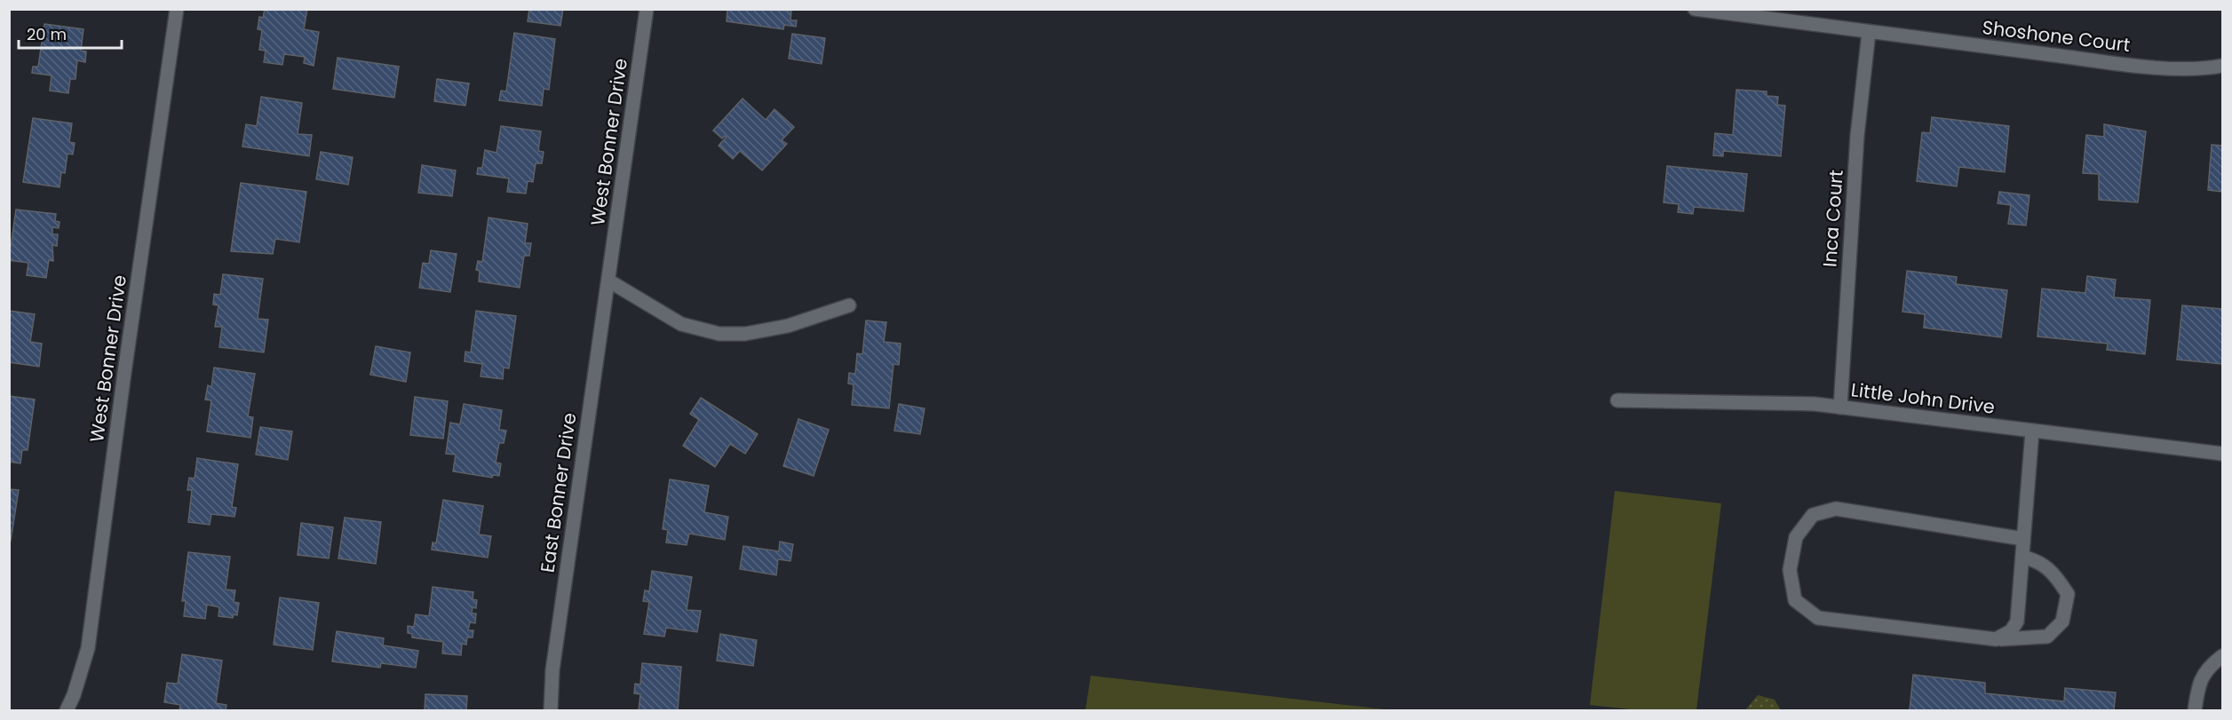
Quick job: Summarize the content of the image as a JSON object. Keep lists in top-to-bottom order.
{
  "streets": {
    "street": [
      "Shoshone Court",
      "West Bonner Drive",
      "Inca Court",
      "Little John Drive",
      "East Bonner Drive"
    ]
  },
  "crossings": [
    ["Shoshone Court", "Inca Court"],
    ["West Bonner Drive", "East Bonner Drive"],
    ["Inca Court", "Little John Drive"]
  ],
  "scale_bar": "20 m"
}
